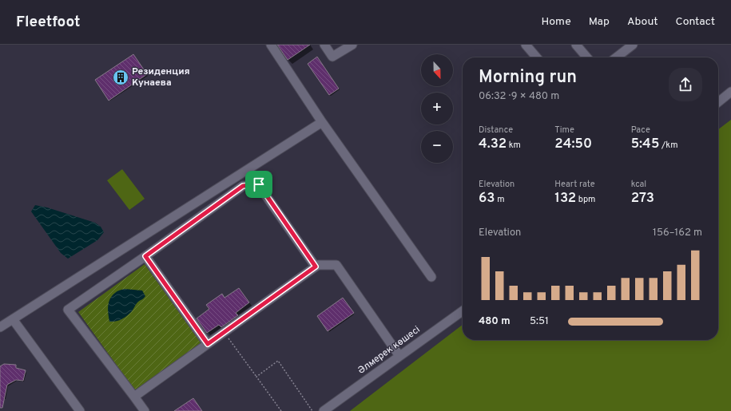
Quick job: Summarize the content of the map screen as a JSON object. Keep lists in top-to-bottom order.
{
  "streets": {
    "street": ["Әлмерек көшесі"]
  },
  "places": {
    "building": ["Резиденция Кунаева"]
  },
  "north": "bottom",
  "page": {
    "header": "Fleetfoot",
    "nav": [
      "Home",
      "Map",
      "About",
      "Contact"
    ],
    "map_buttons": ["+", "−"],
    "heading": ["Morning run", "06:32 · 9 × 480 m"],
    "stats": [
      ["Distance", "4.32 km"],
      ["Time", "24:50"],
      ["Pace", "5:45 /km"],
      ["Elevation", "63 m"],
      ["Heart rate", "132 bpm"],
      ["kcal", "273"]
    ],
    "chart": ["Elevation", "156–162 m"],
    "list": [
      {
        "name": "480 m",
        "note": "5:51"
      }
    ]
  }
}
